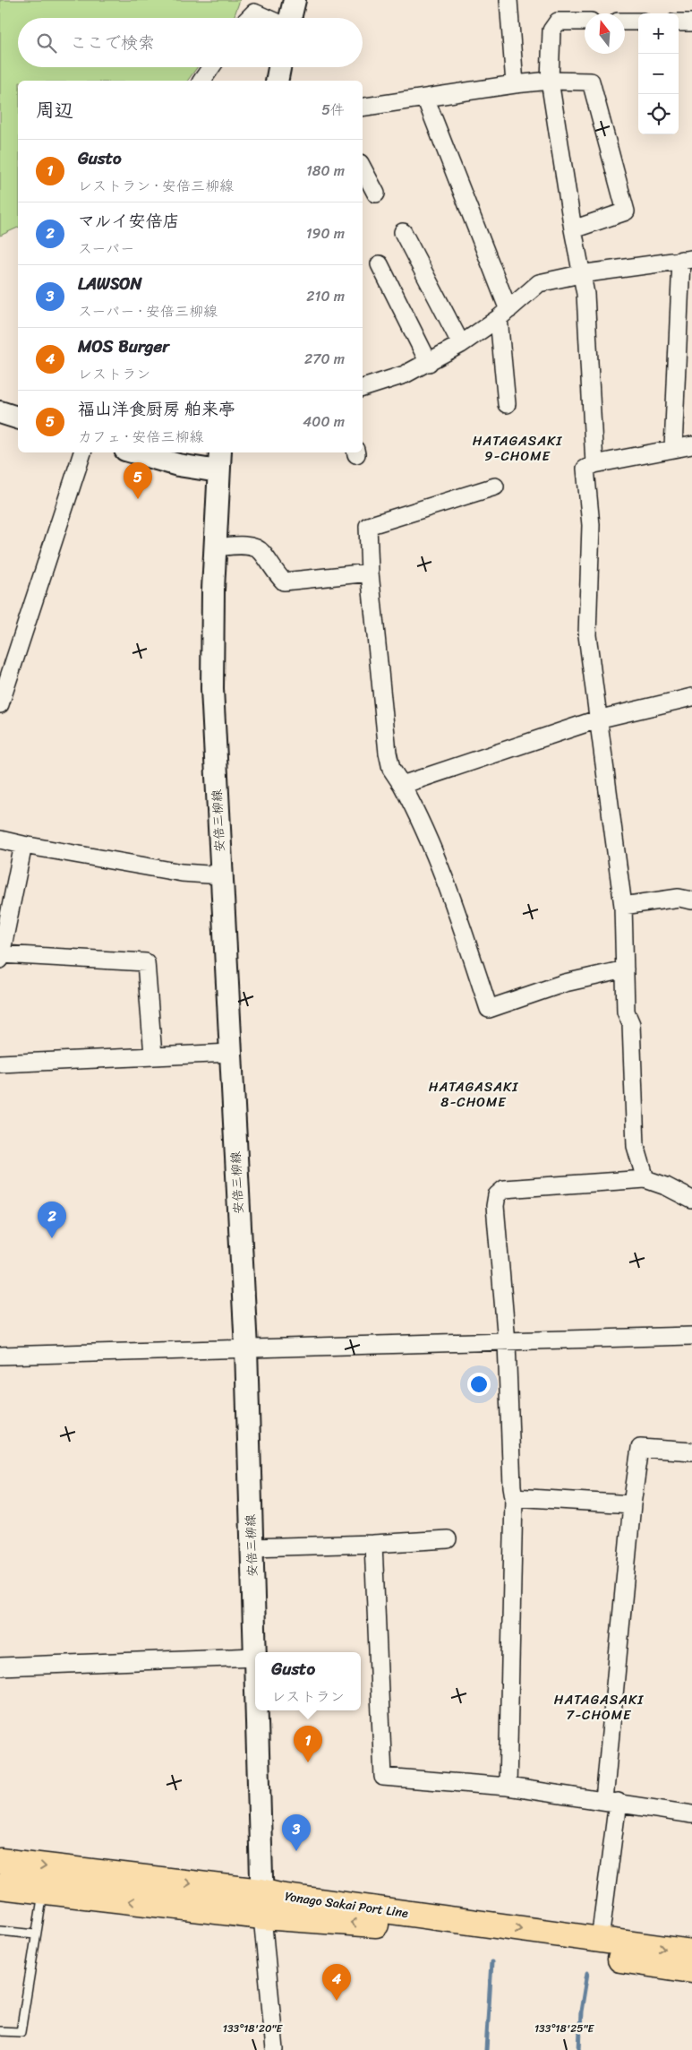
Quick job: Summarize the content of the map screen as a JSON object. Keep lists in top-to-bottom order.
{
  "streets": {
    "main road": ["Yonago Sakai Port Line"],
    "street": ["安倍三柳線"]
  },
  "crossings": [
    ["安倍三柳線", "Yonago Sakai Port Line"]
  ],
  "districts": ["HATAGASAKI 9-CHOME", "HATAGASAKI 8-CHOME", "HATAGASAKI 7-CHOME"],
  "north": "top",
  "page": {
    "map_buttons": ["+", "−"],
    "search": "ここで検索",
    "heading": ["周辺", "5件"],
    "list": [
      {
        "mark": "1",
        "name": "Gusto",
        "note": "レストラン · 安倍三柳線",
        "value": "180 m"
      },
      {
        "mark": "2",
        "name": "マルイ安倍店",
        "note": "スーパー",
        "value": "190 m"
      },
      {
        "mark": "3",
        "name": "LAWSON",
        "note": "スーパー · 安倍三柳線",
        "value": "210 m"
      },
      {
        "mark": "4",
        "name": "MOS Burger",
        "note": "レストラン",
        "value": "270 m"
      },
      {
        "mark": "5",
        "name": "福山洋食厨房 舶来亭",
        "note": "カフェ · 安倍三柳線",
        "value": "400 m"
      }
    ],
    "pins": [
      "5",
      "2",
      "1",
      "3",
      "4"
    ],
    "popup": ["Gusto", "レストラン"]
  },
  "coordinates": ["133°18'20\"E", "133°18'25\"E"]
}
